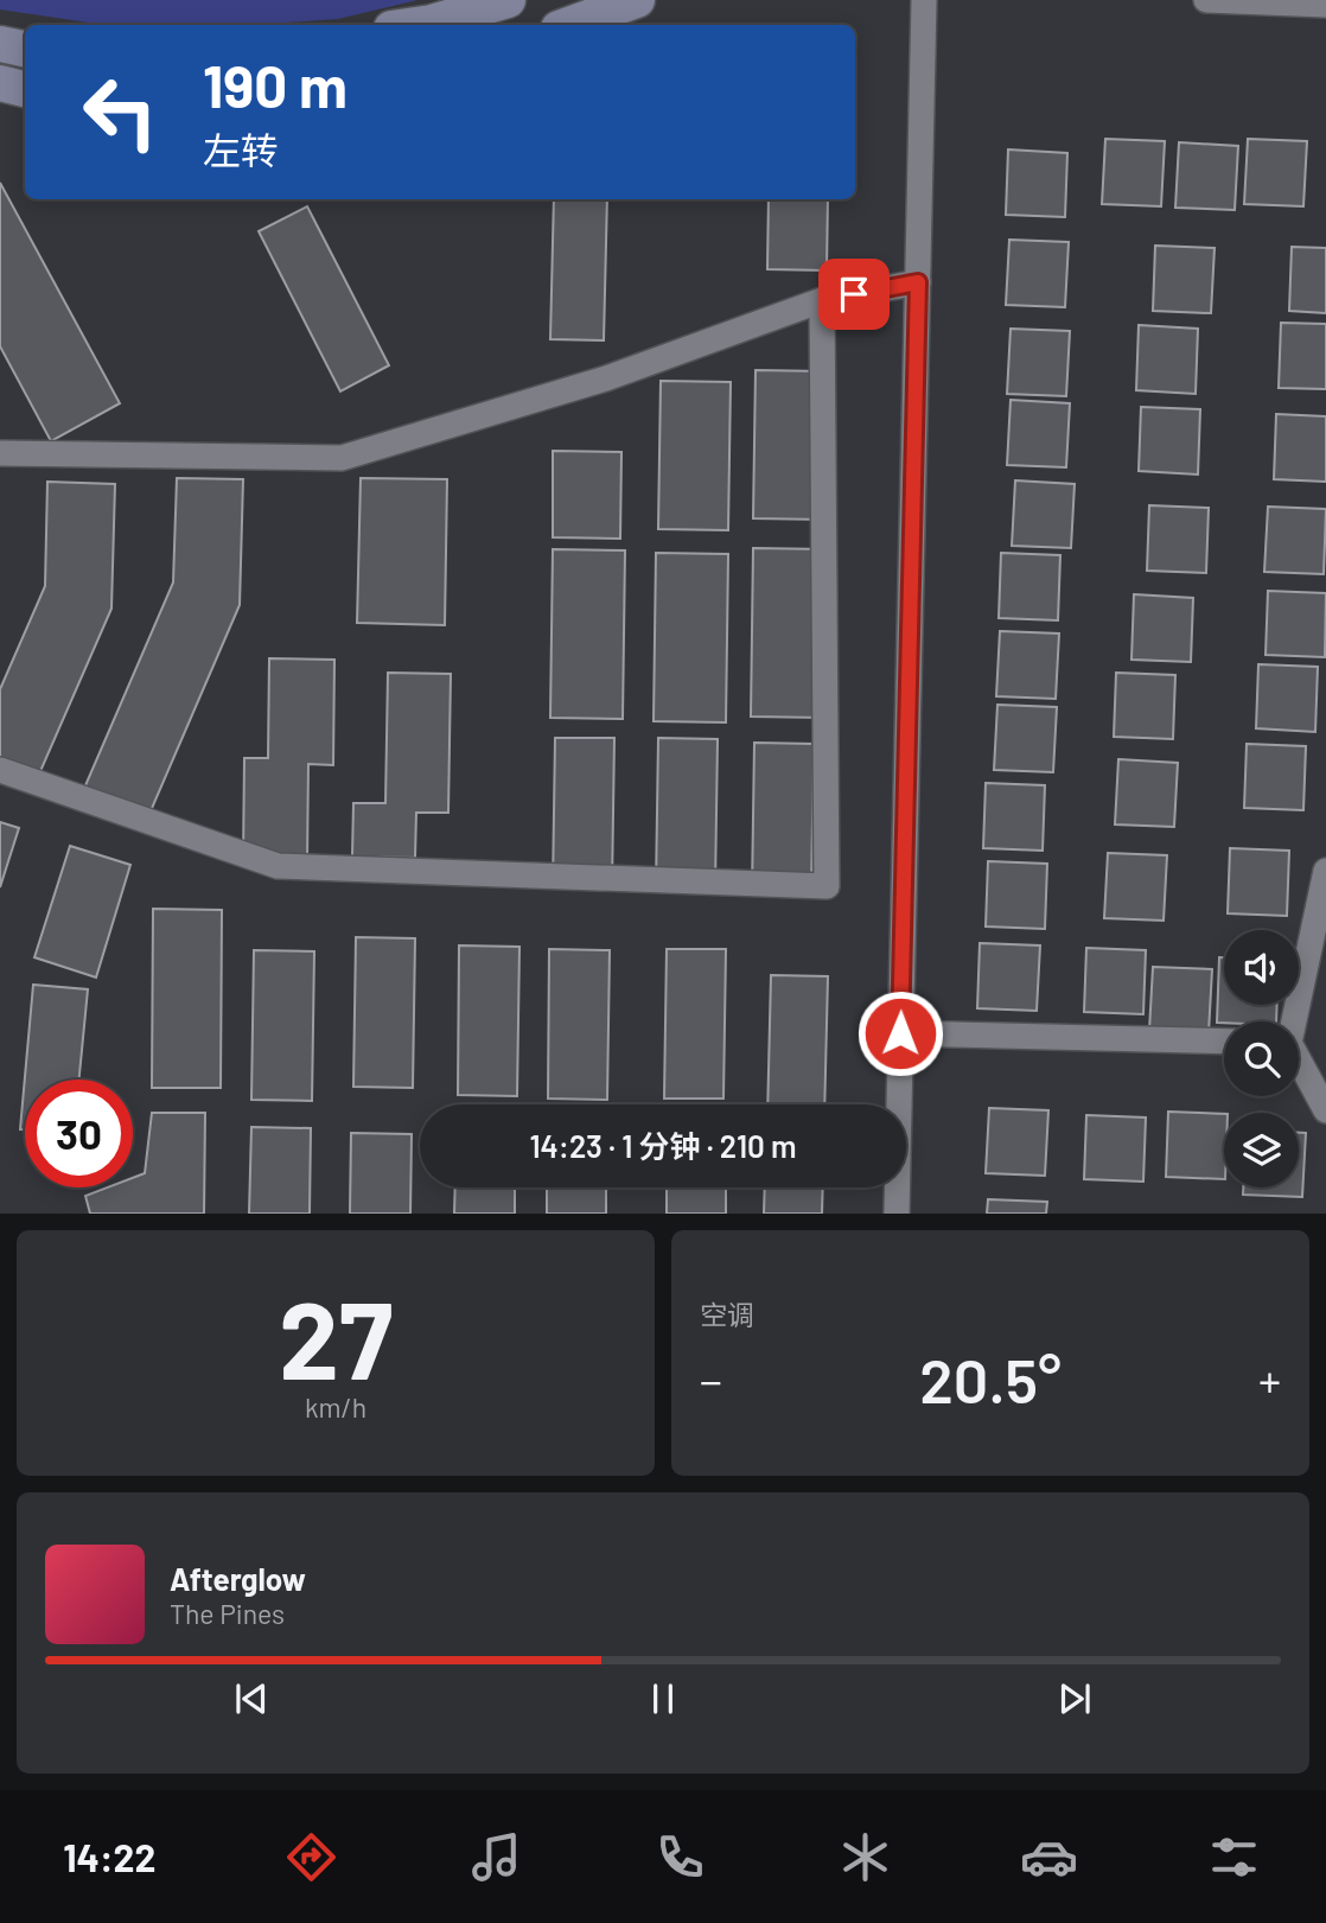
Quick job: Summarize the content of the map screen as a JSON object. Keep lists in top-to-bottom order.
{
  "page": {
    "turn": ["190 m", "左转"],
    "limit": "30",
    "trip": "14:23 · 1 分钟 · 210 m",
    "tile": [
      ["27", "km/h"],
      "空调"
    ],
    "heat": ["−", "20.5°", "+"],
    "song": ["Afterglow", "The Pines"],
    "tabs": "14:22"
  }
}
